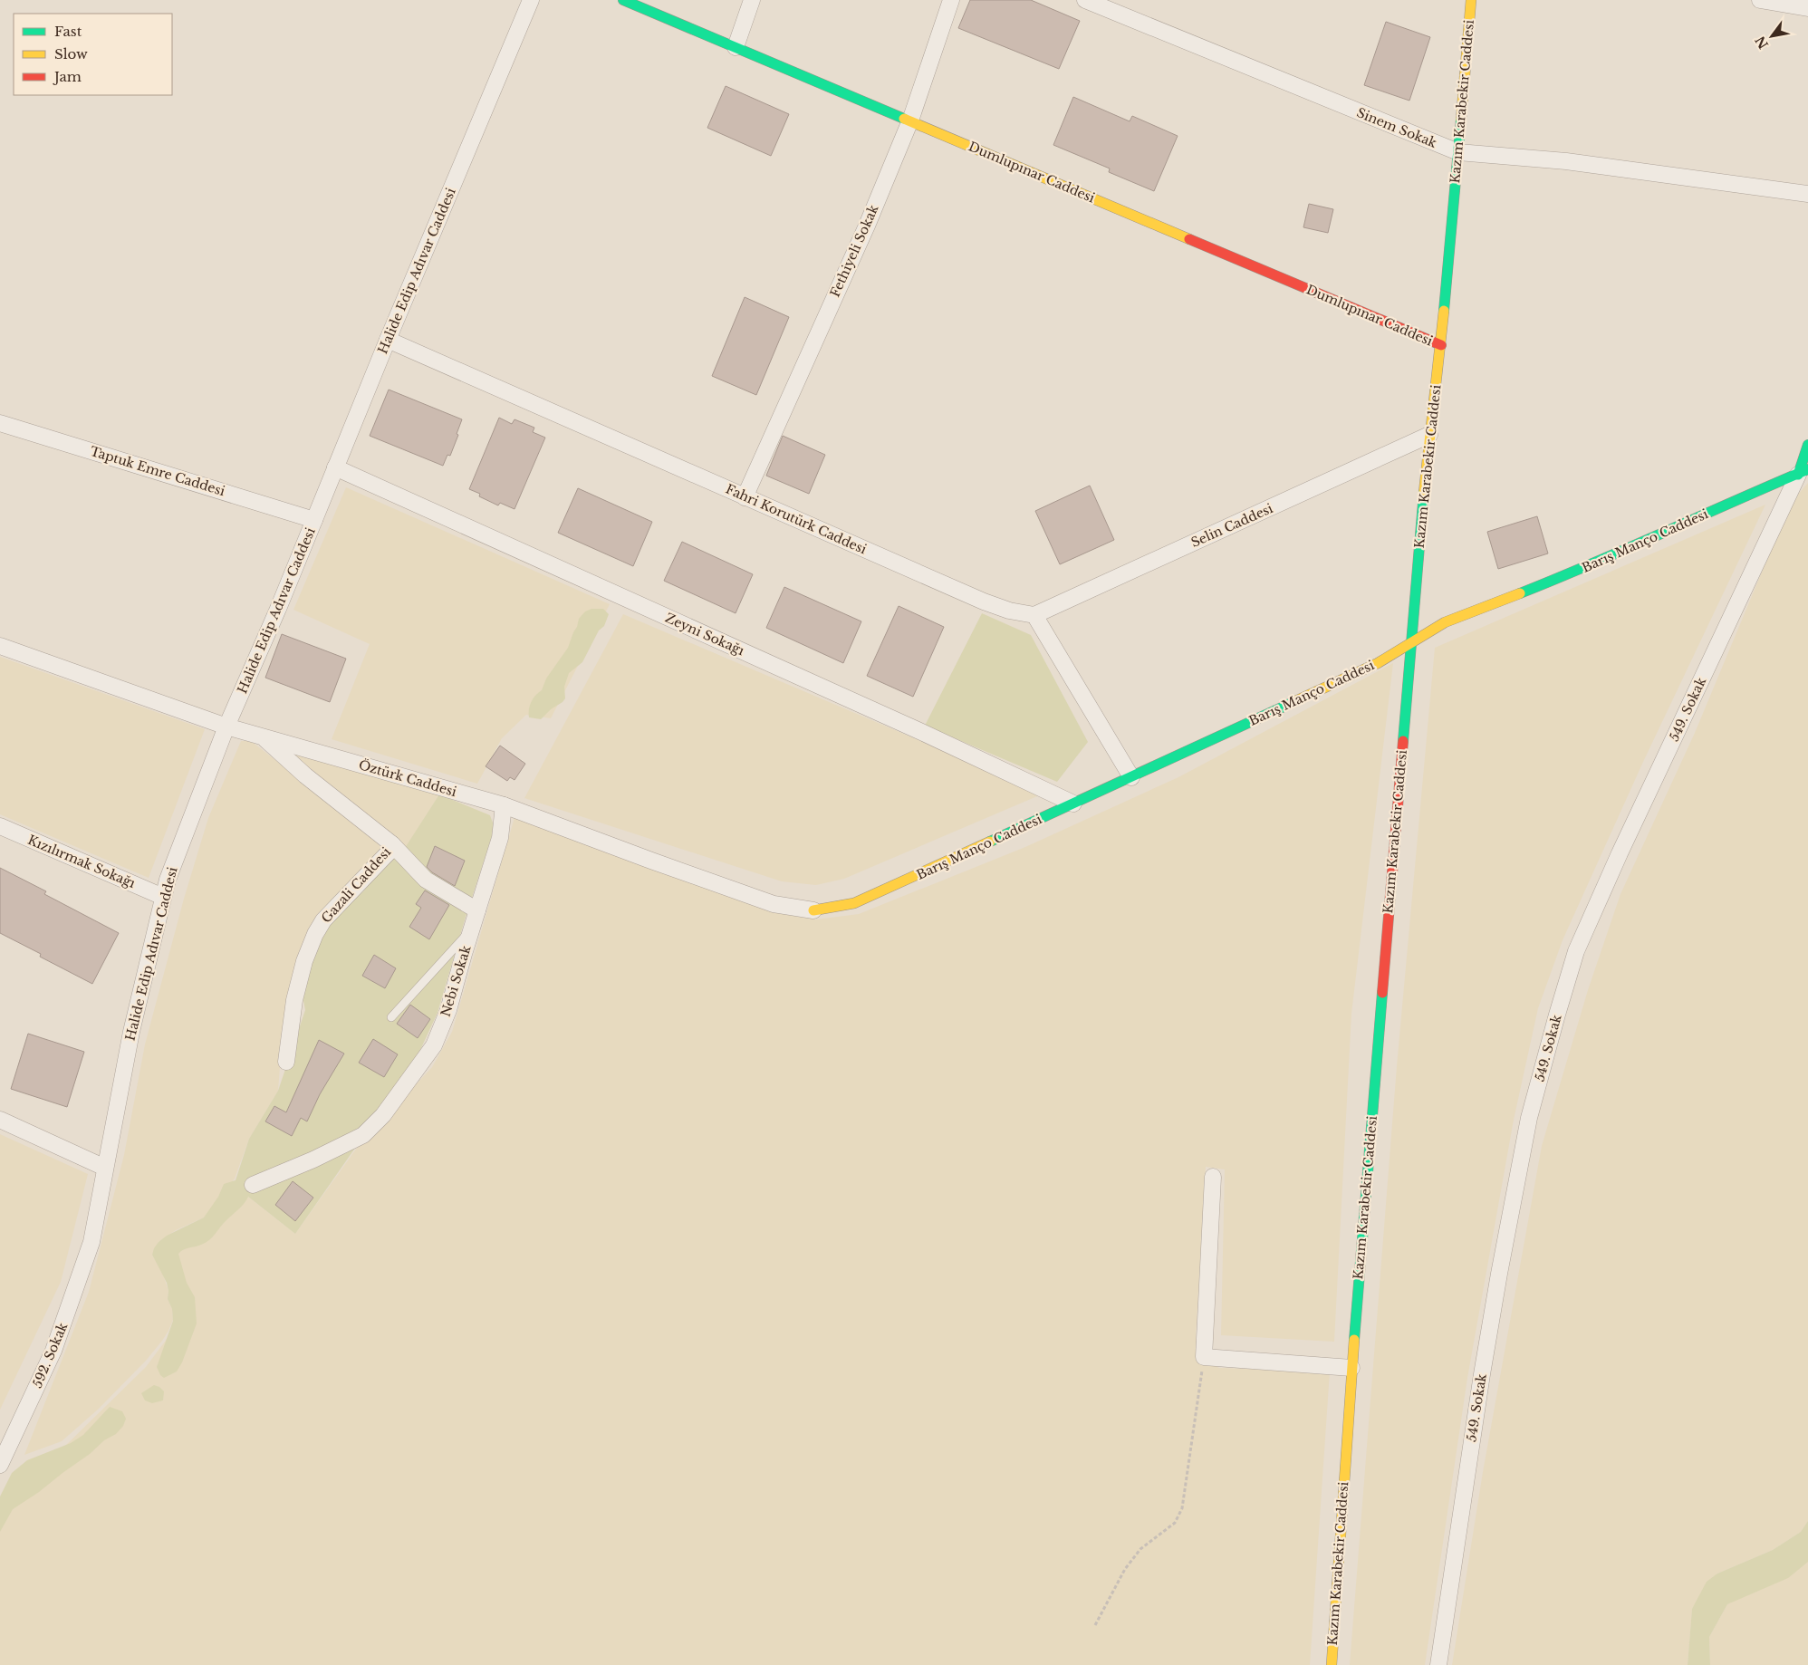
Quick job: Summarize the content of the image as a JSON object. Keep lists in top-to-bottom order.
{
  "streets": {
    "street": [
      "Kazım Karabekir Caddesi",
      "Sinem Sokak",
      "Dumlupınar Caddesi",
      "Fethiyeli Sokak",
      "Halide Edip Adıvar Caddesi",
      "Taptuk Emre Caddesi",
      "Fahri Korutürk Caddesi",
      "Selin Caddesi",
      "Barış Manço Caddesi",
      "Zeyni Sokağı",
      "549. Sokak",
      "Öztürk Caddesi",
      "Kızılırmak Sokağı",
      "Gazali Caddesi",
      "Nebi Sokak",
      "592. Sokak"
    ]
  },
  "crossings": [
    ["Kazım Karabekir Caddesi", "Sinem Sokak"],
    ["Kazım Karabekir Caddesi", "Dumlupınar Caddesi"],
    ["Kazım Karabekir Caddesi", "Selin Caddesi"],
    ["Kazım Karabekir Caddesi", "Barış Manço Caddesi"],
    ["Dumlupınar Caddesi", "Fethiyeli Sokak"],
    ["Fethiyeli Sokak", "Fahri Korutürk Caddesi"],
    ["Halide Edip Adıvar Caddesi", "Taptuk Emre Caddesi"],
    ["Halide Edip Adıvar Caddesi", "Fahri Korutürk Caddesi"],
    ["Halide Edip Adıvar Caddesi", "Zeyni Sokağı"],
    ["Halide Edip Adıvar Caddesi", "Öztürk Caddesi"],
    ["Halide Edip Adıvar Caddesi", "Kızılırmak Sokağı"],
    ["Halide Edip Adıvar Caddesi", "592. Sokak"],
    ["Fahri Korutürk Caddesi", "Selin Caddesi"],
    ["Barış Manço Caddesi", "Zeyni Sokağı"],
    ["Barış Manço Caddesi", "549. Sokak"],
    ["Barış Manço Caddesi", "Öztürk Caddesi"],
    ["Öztürk Caddesi", "Gazali Caddesi"],
    ["Öztürk Caddesi", "Nebi Sokak"]
  ],
  "legend": ["Fast", "Slow", "Jam"],
  "north": "bottom left"
}
